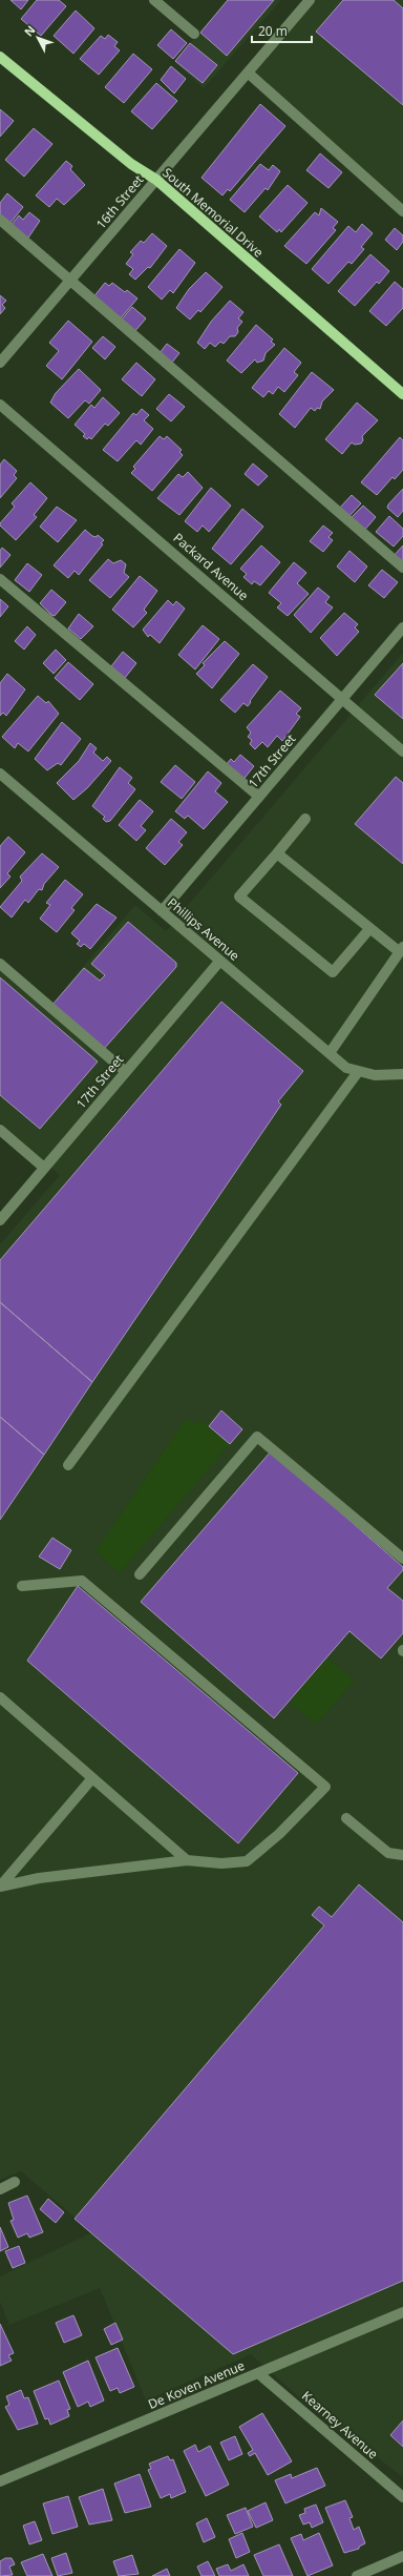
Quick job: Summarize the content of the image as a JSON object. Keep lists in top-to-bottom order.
{
  "streets": {
    "main road": ["South Memorial Drive"],
    "street": [
      "16th Street",
      "Packard Avenue",
      "17th Street",
      "Phillips Avenue",
      "De Koven Avenue",
      "Kearney Avenue"
    ]
  },
  "crossings": [
    ["16th Street", "South Memorial Drive"],
    ["Packard Avenue", "17th Street"],
    ["17th Street", "Phillips Avenue"],
    ["De Koven Avenue", "Kearney Avenue"]
  ],
  "scale_bar": "20 m",
  "north": "top left"
}
